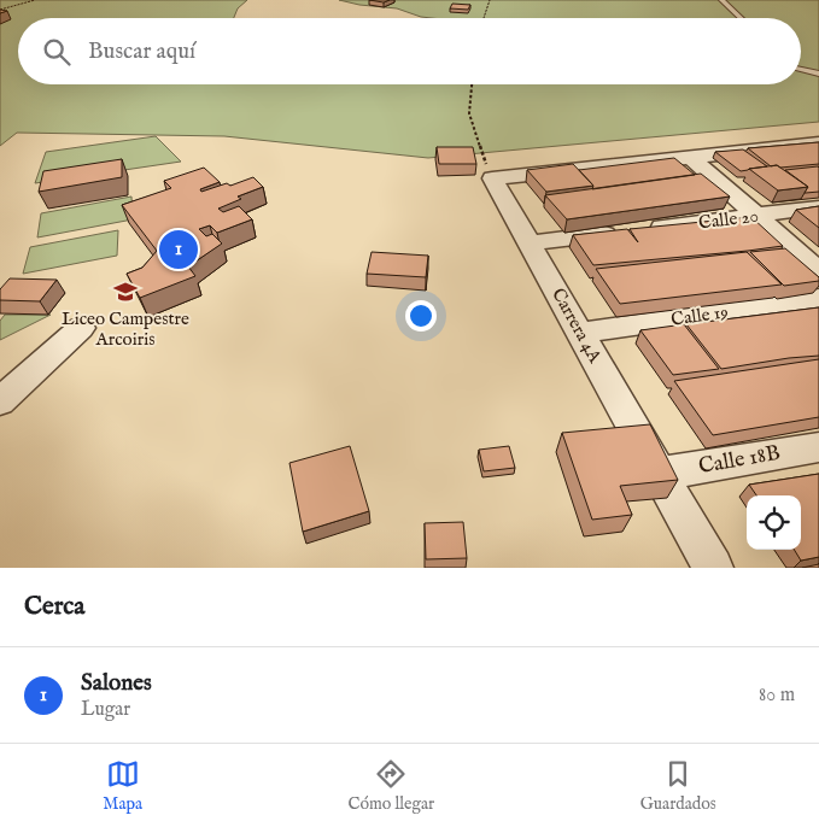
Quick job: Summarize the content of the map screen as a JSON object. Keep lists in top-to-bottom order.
{
  "streets": {
    "street": [
      "Calle 20",
      "Calle 19",
      "Carrera 4A",
      "Calle 18B"
    ]
  },
  "crossings": [
    ["Calle 20", "Carrera 4A"],
    ["Calle 19", "Carrera 4A"],
    ["Carrera 4A", "Calle 18B"]
  ],
  "places": {
    "school or university": ["Liceo Campestre Arcoiris"]
  },
  "page": {
    "search": "Buscar aquí",
    "pins": "1",
    "heading": "Cerca",
    "list": [
      {
        "mark": "1",
        "name": "Salones",
        "note": "Lugar",
        "value": "80 m"
      }
    ],
    "nav": ["Mapa", "Cómo llegar", "Guardados"]
  }
}
